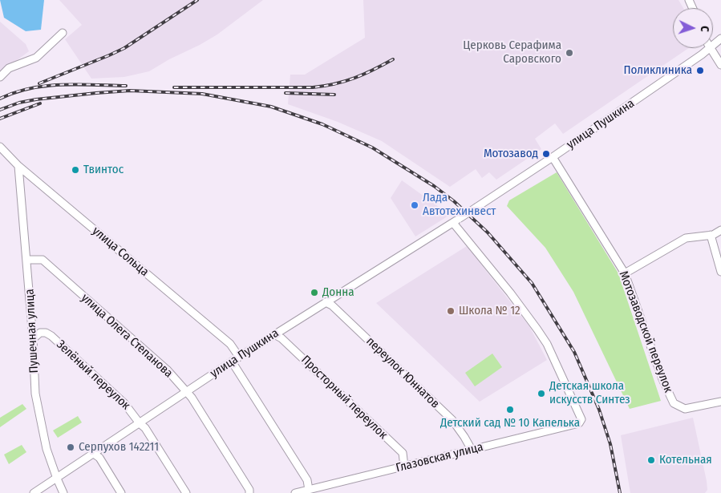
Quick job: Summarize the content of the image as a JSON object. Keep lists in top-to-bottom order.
{
  "streets": {
    "street": [
      "улица Пушкина",
      "улица Сольца",
      "Пушечная улица",
      "Мотозаводской переулок",
      "улица Олега Степанова",
      "переулок Юннатов",
      "Зелёный переулок",
      "Просторный переулок",
      "Глазовская улица"
    ]
  },
  "crossings": [
    ["улица Пушкина", "улица Сольца"],
    ["улица Пушкина", "Пушечная улица"],
    ["улица Пушкина", "Мотозаводской переулок"],
    ["улица Пушкина", "улица Олега Степанова"],
    ["улица Пушкина", "переулок Юннатов"],
    ["улица Пушкина", "Зелёный переулок"],
    ["улица Пушкина", "Просторный переулок"],
    ["улица Пушкина", "Глазовская улица"],
    ["улица Сольца", "Пушечная улица"],
    ["Пушечная улица", "улица Олега Степанова"],
    ["Пушечная улица", "Зелёный переулок"],
    ["переулок Юннатов", "Глазовская улица"],
    ["Просторный переулок", "Глазовская улица"]
  ],
  "places": [
    "Церковь Серафима Саровского",
    "Поликлиника",
    "Мотозавод",
    "Твинтос",
    "Лада Автотехинвест",
    "Донна",
    "Школа № 12",
    "Детская школа искусств Синтез",
    "Детский сад № 10 Капелька",
    "Серпухов 142211",
    "Котельная"
  ],
  "north": "right"
}
